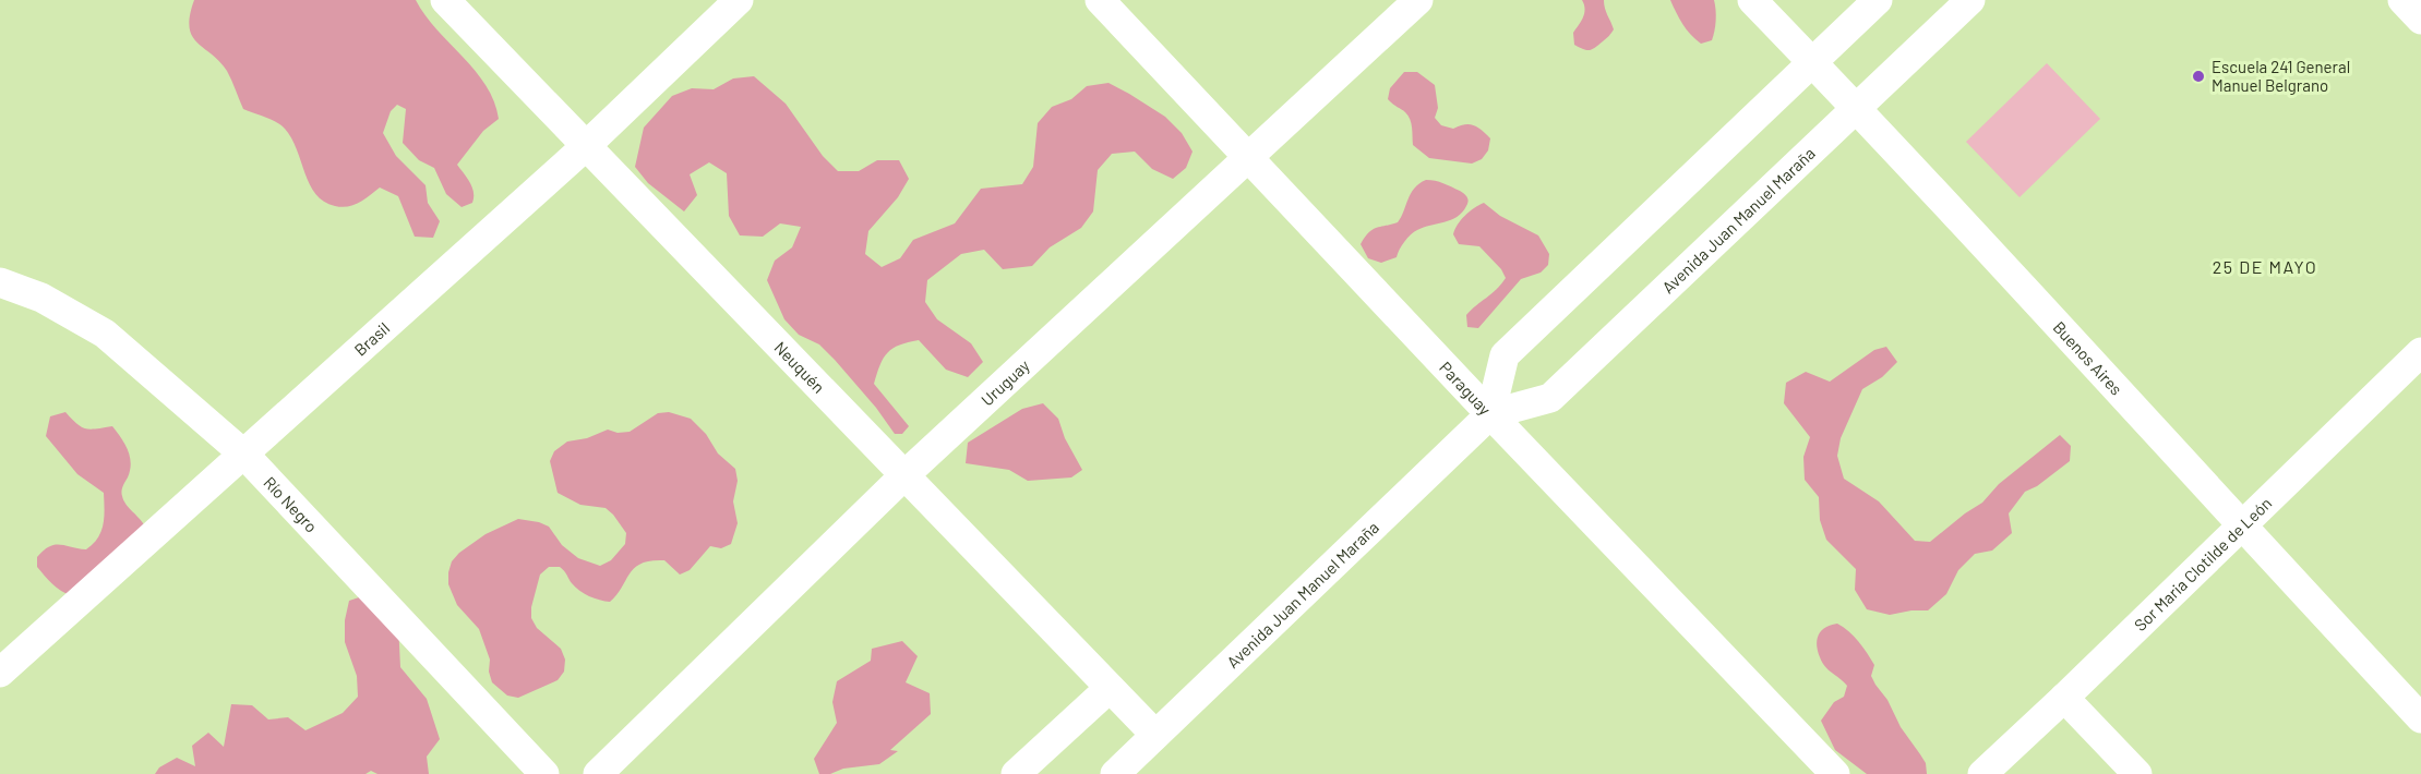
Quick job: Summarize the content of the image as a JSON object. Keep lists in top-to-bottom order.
{
  "streets": {
    "street": [
      "Avenida Juan Manuel Maraña",
      "Brasil",
      "Buenos Aires",
      "Neuquén",
      "Uruguay",
      "Paraguay",
      "Río Negro",
      "Sor Maria Clotilde de León"
    ]
  },
  "crossings": [
    ["Avenida Juan Manuel Maraña", "Buenos Aires"],
    ["Avenida Juan Manuel Maraña", "Neuquén"],
    ["Avenida Juan Manuel Maraña", "Paraguay"],
    ["Brasil", "Neuquén"],
    ["Brasil", "Río Negro"],
    ["Buenos Aires", "Sor Maria Clotilde de León"],
    ["Neuquén", "Uruguay"],
    ["Uruguay", "Paraguay"]
  ],
  "districts": ["25 DE MAYO"],
  "places": ["Escuela 241 General Manuel Belgrano"]
}
